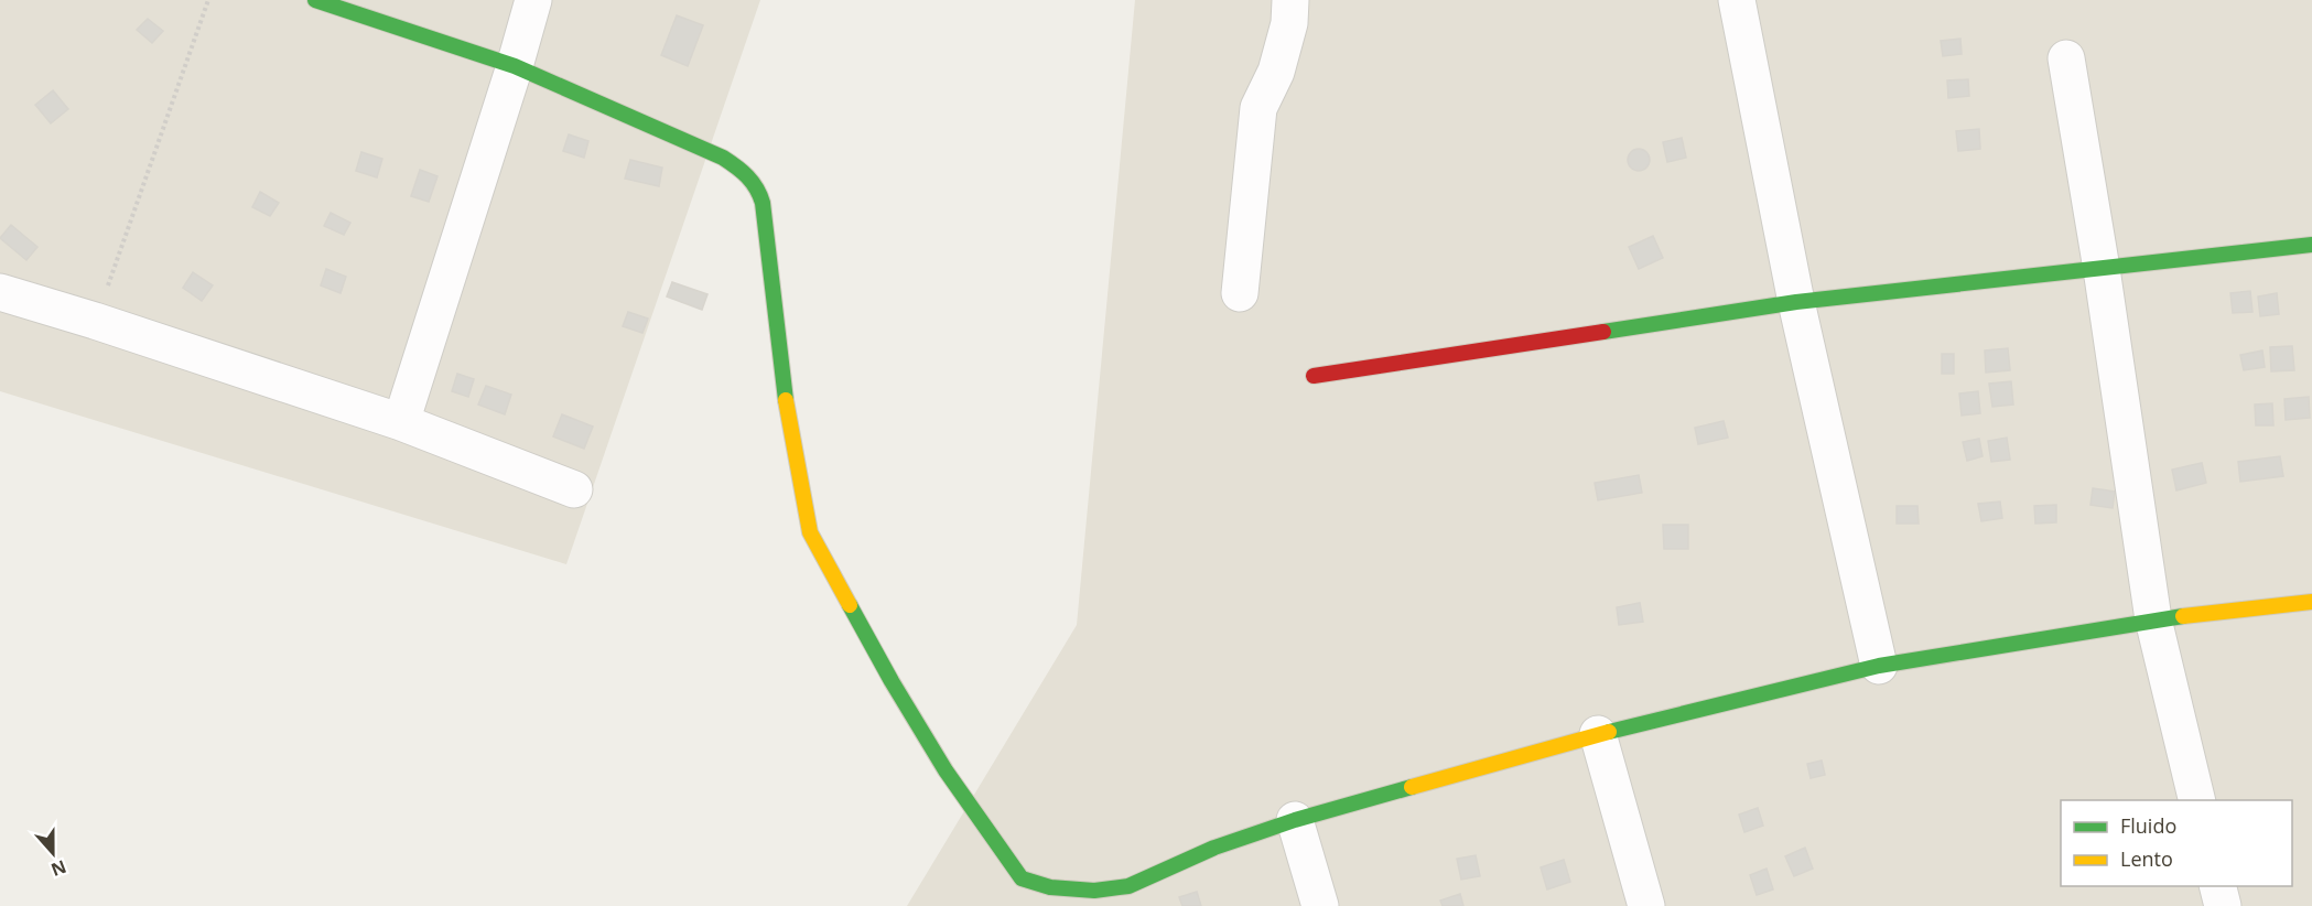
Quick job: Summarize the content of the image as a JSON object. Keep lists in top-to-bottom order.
{
  "legend": ["Fluido", "Lento"],
  "north": "bottom"
}
